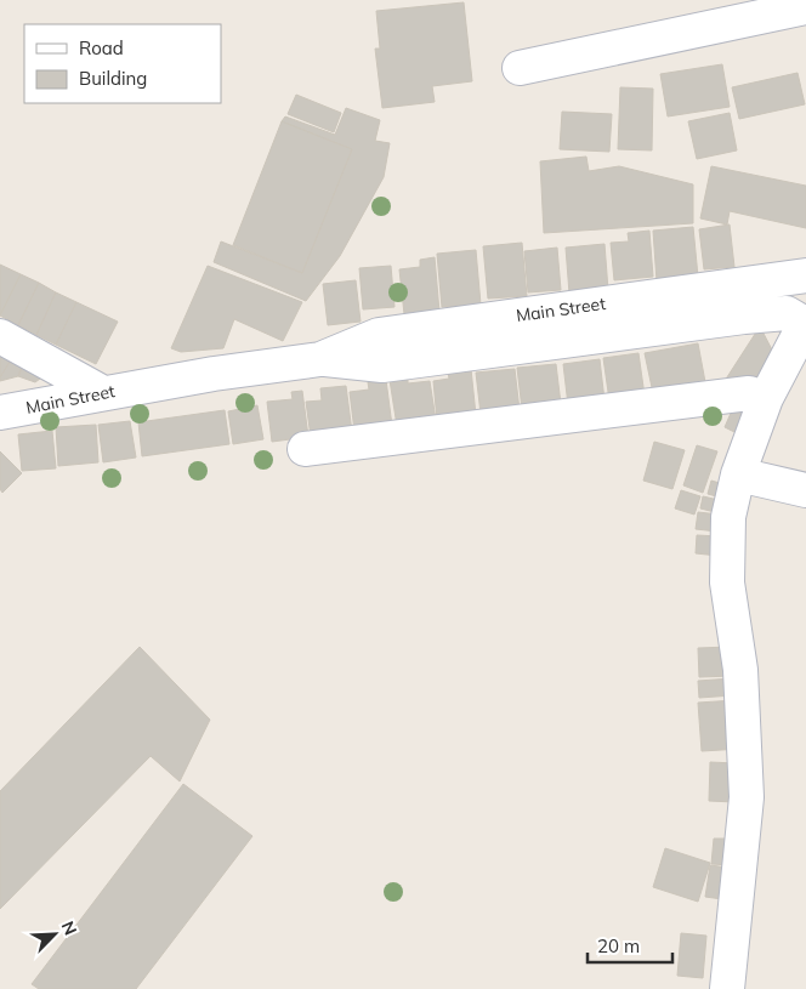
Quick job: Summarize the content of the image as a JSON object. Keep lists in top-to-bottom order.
{
  "streets": {
    "street": ["Main Street"]
  },
  "legend": ["Road", "Building"],
  "scale_bar": "20 m",
  "north": "top right"
}
